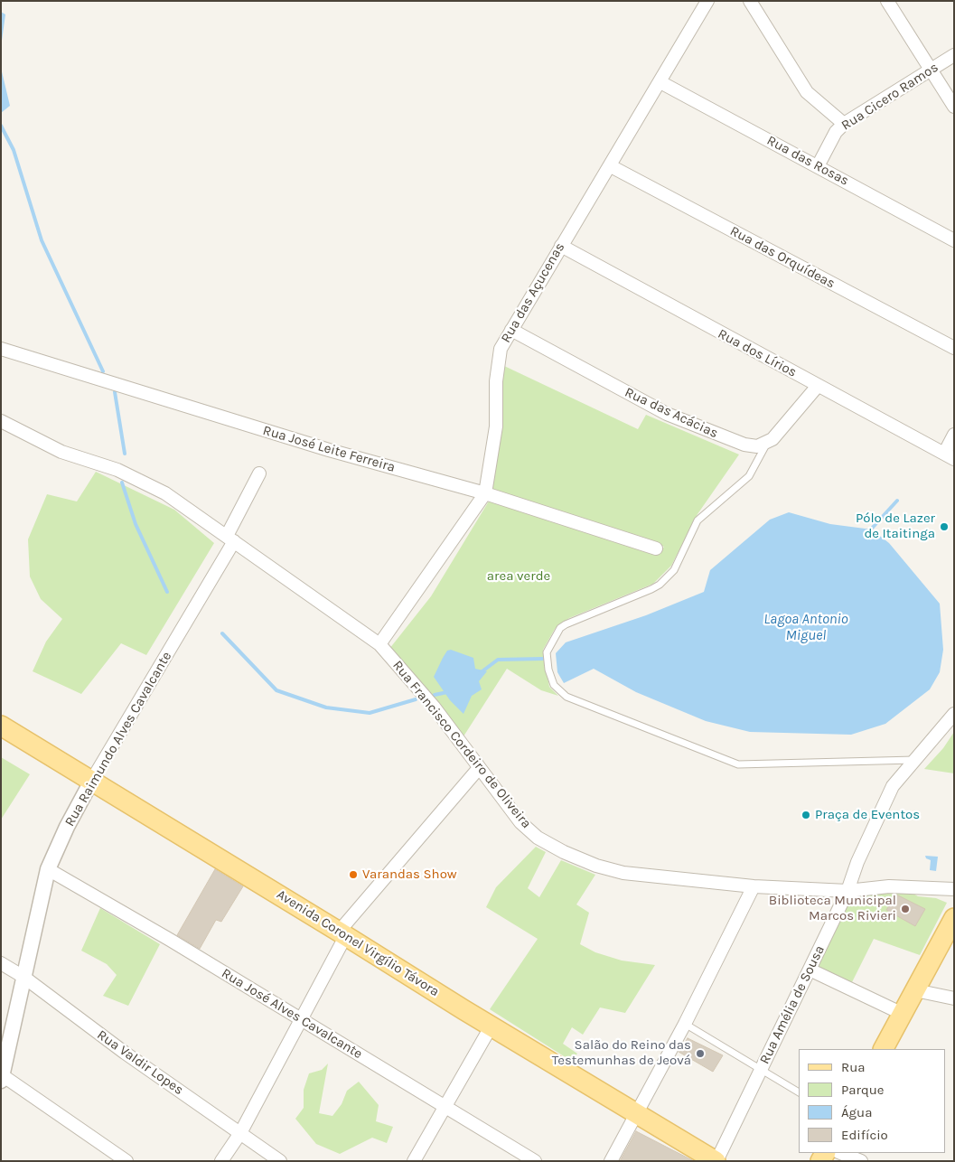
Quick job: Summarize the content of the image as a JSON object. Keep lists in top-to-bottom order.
{
  "streets": {
    "main road": ["Avenida Coronel Virgílio Távora"],
    "street": [
      "Rua Cicero Ramos",
      "Rua das Rosas",
      "Rua das Orquídeas",
      "Rua das Açucenas",
      "Rua dos Lírios",
      "Rua das Acácias",
      "Rua José Leite Ferreira",
      "Rua Raimundo Alves Cavalcante",
      "Rua Francisco Cordeiro de Oliveira",
      "Rua Amélia de Sousa",
      "Rua José Alves Cavalcante",
      "Rua Valdir Lopes"
    ]
  },
  "crossings": [
    ["Rua Cicero Ramos", "Rua das Rosas"],
    ["Rua das Rosas", "Rua das Açucenas"],
    ["Rua das Orquídeas", "Rua das Açucenas"],
    ["Rua das Açucenas", "Rua dos Lírios"],
    ["Rua das Açucenas", "Rua das Acácias"],
    ["Rua das Açucenas", "Rua José Leite Ferreira"],
    ["Rua das Açucenas", "Rua Francisco Cordeiro de Oliveira"],
    ["Rua Raimundo Alves Cavalcante", "Rua Francisco Cordeiro de Oliveira"],
    ["Rua Raimundo Alves Cavalcante", "Avenida Coronel Virgílio Távora"],
    ["Rua Raimundo Alves Cavalcante", "Rua José Alves Cavalcante"],
    ["Rua Raimundo Alves Cavalcante", "Rua Valdir Lopes"],
    ["Rua Francisco Cordeiro de Oliveira", "Rua Amélia de Sousa"],
    ["Avenida Coronel Virgílio Távora", "Rua Amélia de Sousa"]
  ],
  "water": ["Lagoa Antonio Miguel"],
  "parks": ["area verde"],
  "places": [
    "Pólo de Lazer de Itaitinga",
    "Praça de Eventos",
    "Varandas Show",
    "Biblioteca Municipal Marcos Rivieri",
    "Salão do Reino das Testemunhas de Jeová"
  ],
  "legend": [
    "Rua",
    "Parque",
    "Água",
    "Edifício"
  ]
}
